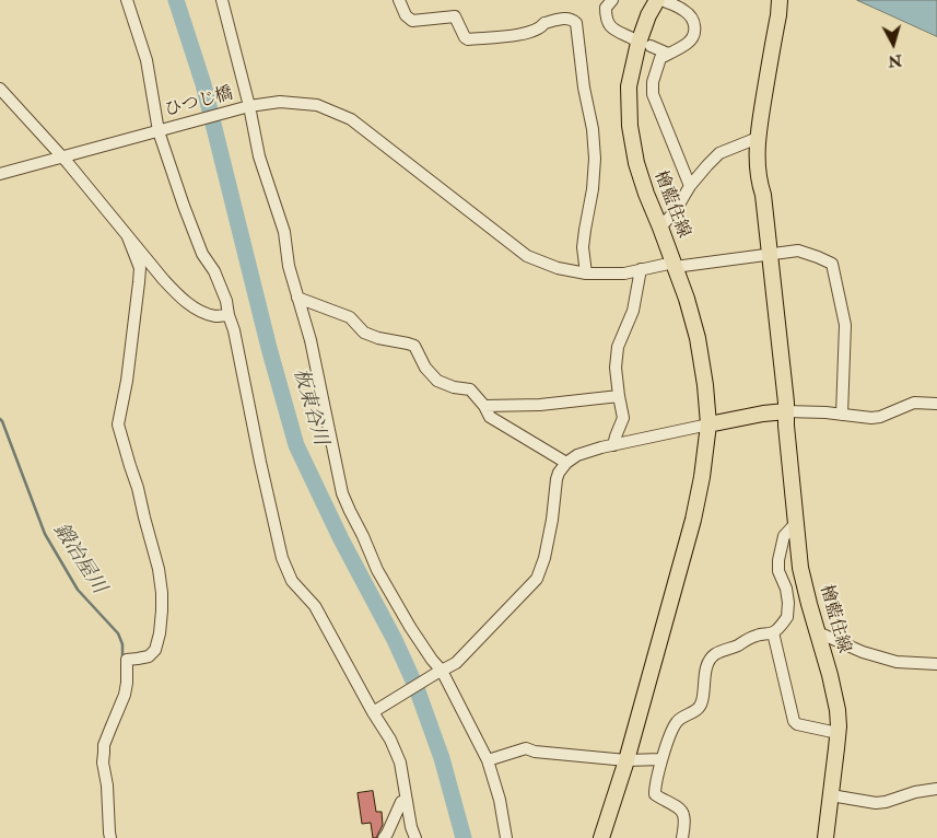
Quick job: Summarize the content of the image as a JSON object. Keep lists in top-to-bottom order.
{
  "streets": {
    "main road": ["檜藍住線"],
    "street": ["ひつじ橋"]
  },
  "crossings": [
    ["ひつじ橋", "檜藍住線"]
  ],
  "water": ["板東谷川", "鍛冶屋川"],
  "north": "bottom"
}
